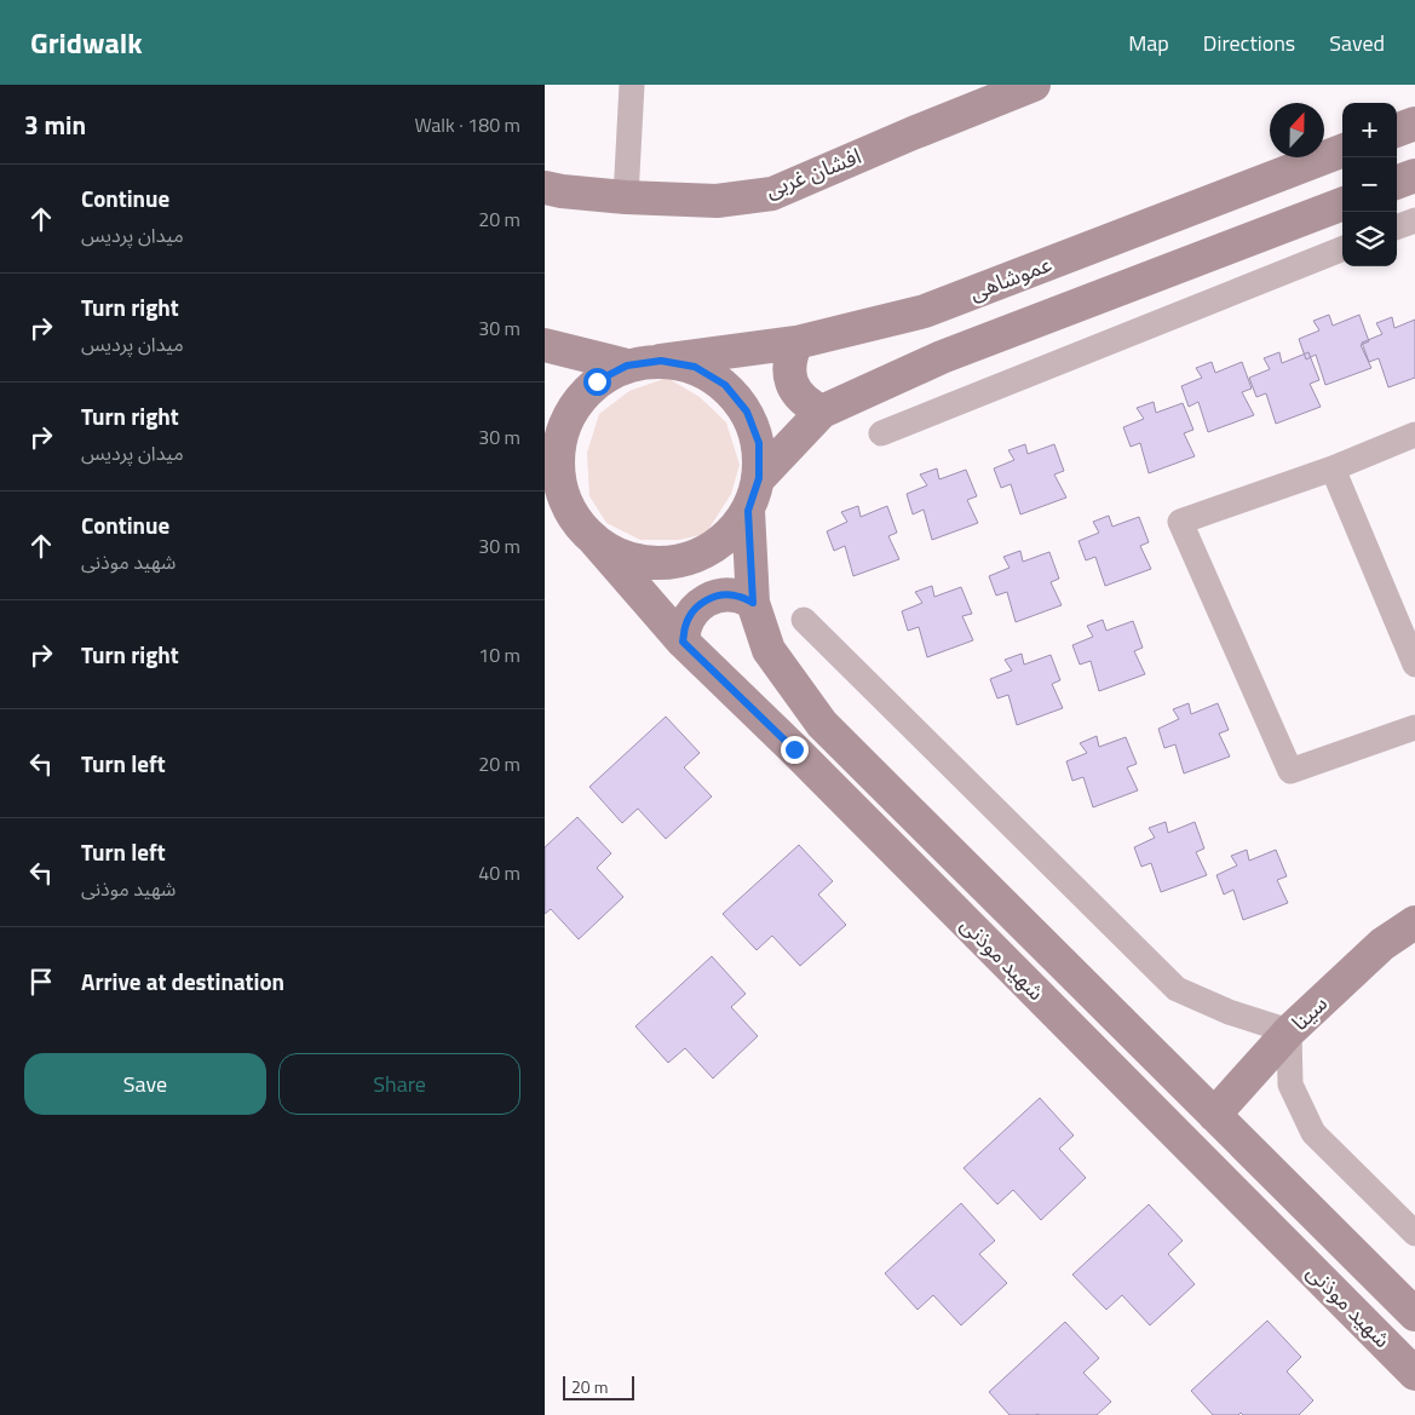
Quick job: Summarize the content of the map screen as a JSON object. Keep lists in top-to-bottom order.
{
  "streets": {
    "main road": [
      "افشان غربی",
      "عموشاهی",
      "شهید موذنی",
      "سینا"
    ]
  },
  "crossings": [
    ["عموشاهی", "شهید موذنی"],
    ["شهید موذنی", "سینا"]
  ],
  "scale_bar": "20 m",
  "north": "top",
  "page": {
    "header": "Gridwalk",
    "nav": ["Map", "Directions", "Saved"],
    "heading": ["3 min", "Walk · 180 m"],
    "map_buttons": ["+", "−"],
    "list": [
      ["Continue", "میدان پردیس", "20 m"],
      ["Turn right", "میدان پردیس", "30 m"],
      ["Turn right", "میدان پردیس", "30 m"],
      ["Continue", "شهید موذنی", "30 m"],
      ["Turn right", "10 m"],
      ["Turn left", "20 m"],
      ["Turn left", "شهید موذنی", "40 m"],
      "Arrive at destination"
    ],
    "buttons": ["Save", "Share"],
    "scale": "20 m"
  }
}
